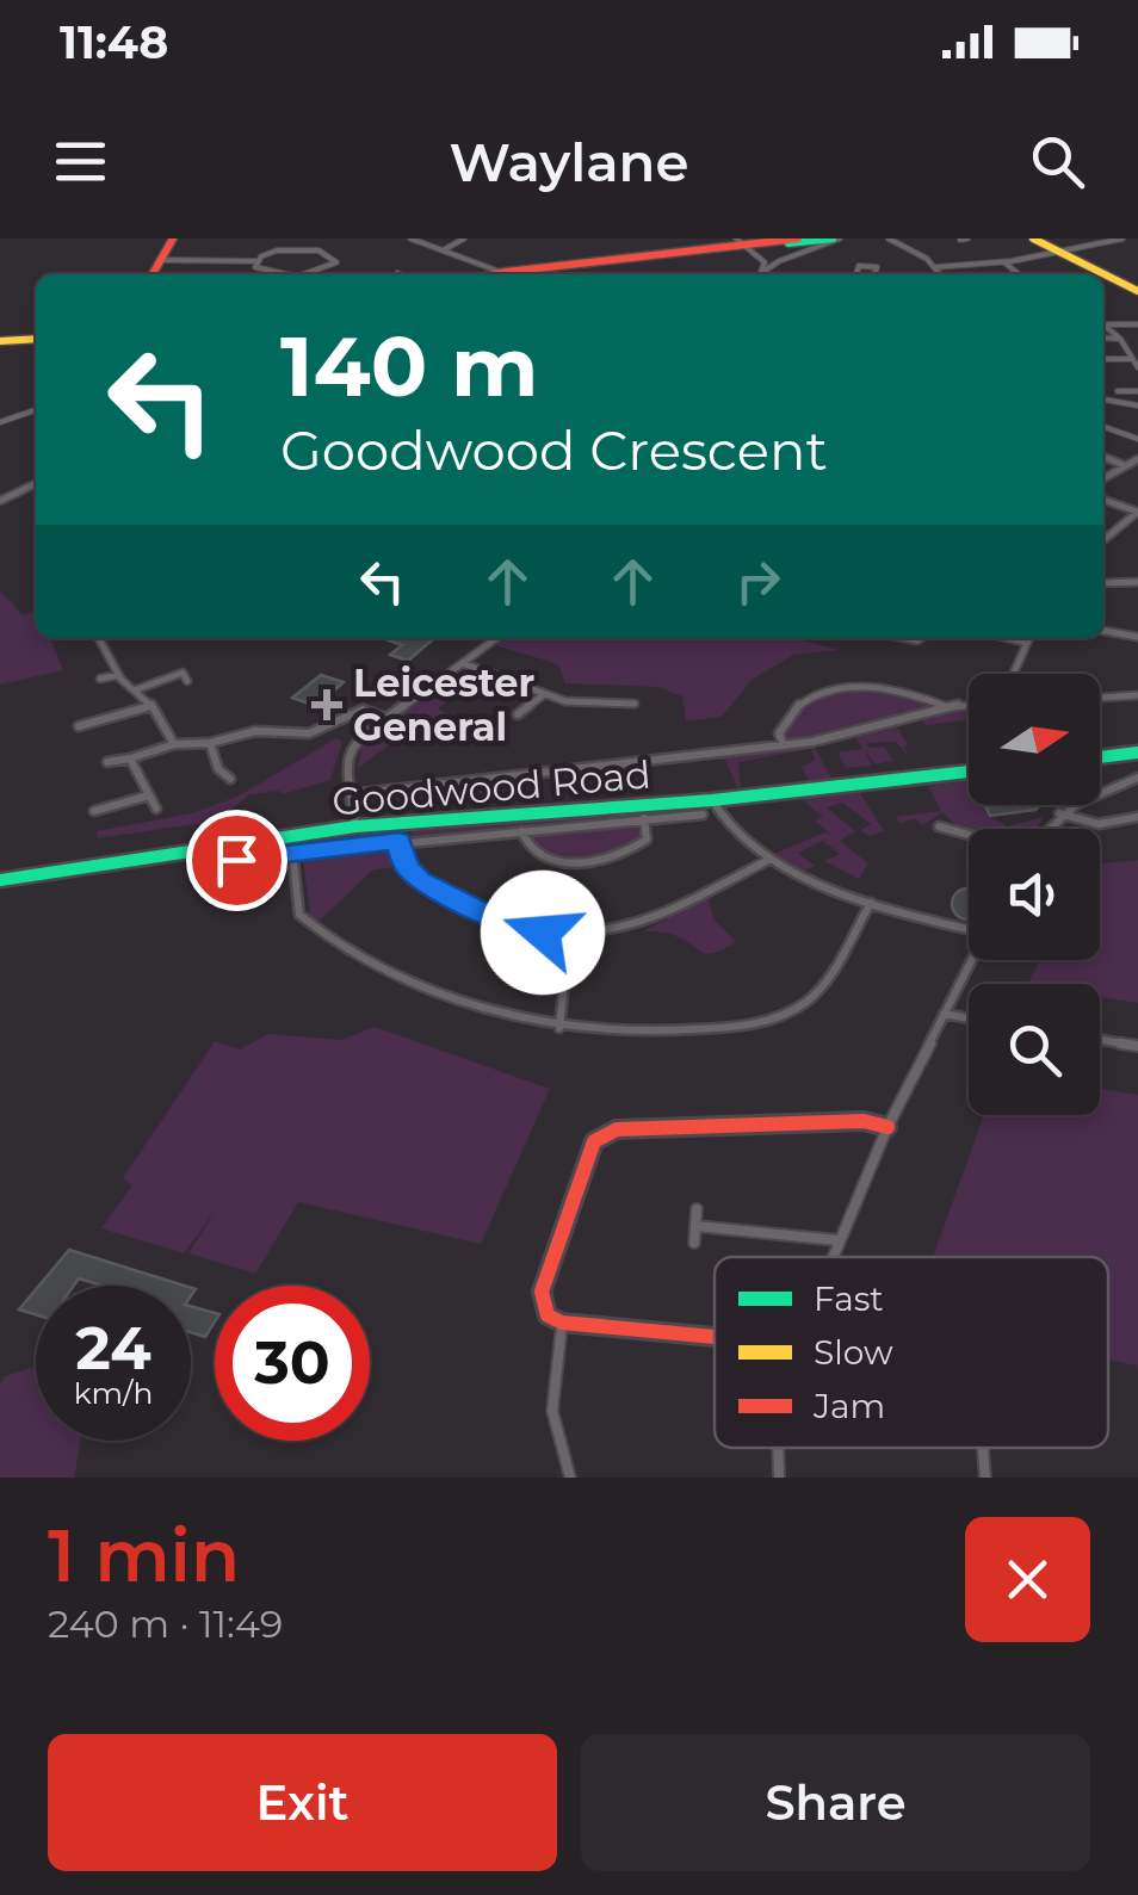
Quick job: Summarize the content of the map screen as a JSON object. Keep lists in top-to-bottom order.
{
  "streets": {
    "main road": ["Goodwood Road"]
  },
  "places": {
    "health": ["Leicester General"]
  },
  "legend": ["Fast", "Slow", "Jam"],
  "north": "right",
  "page": {
    "status": "11:48",
    "header": "Waylane",
    "turn": ["140 m", "Goodwood Crescent"],
    "speed": "24 km/h",
    "limit": "30",
    "heading": ["1 min", "240 m · 11:49"],
    "buttons": ["Exit", "Share"]
  }
}
